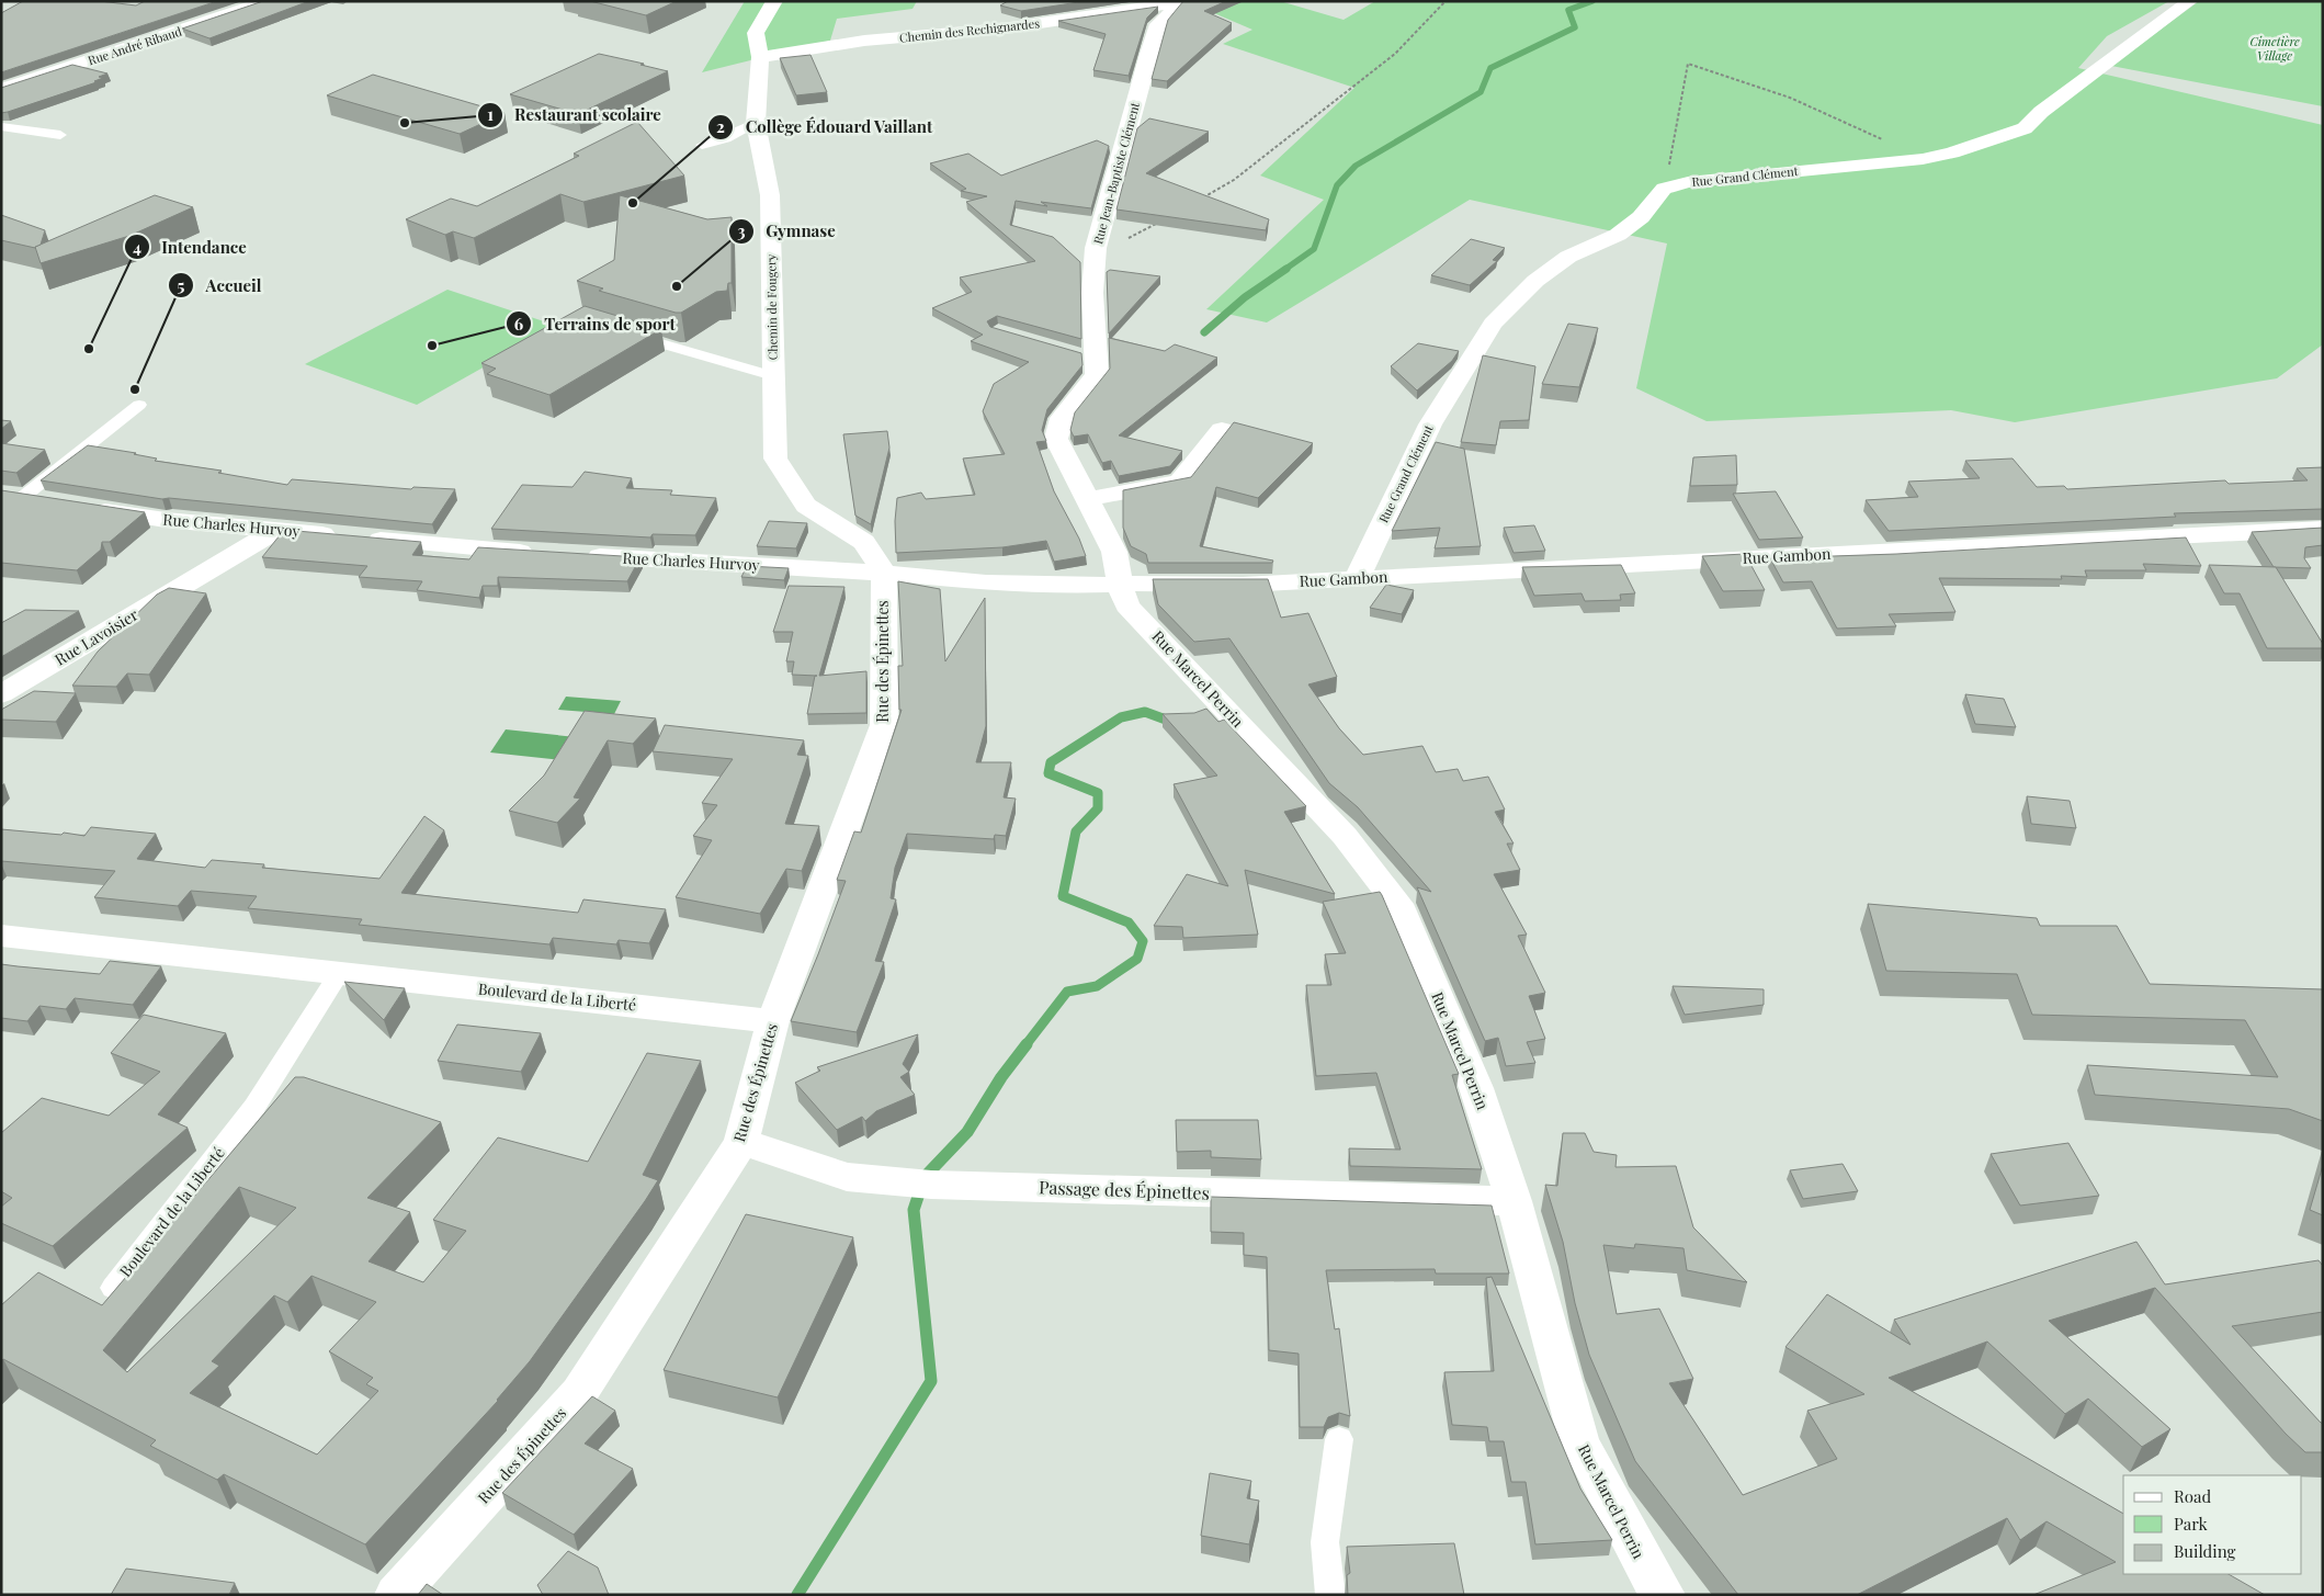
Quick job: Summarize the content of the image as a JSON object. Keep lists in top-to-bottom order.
{
  "streets": {
    "street": [
      "Chemin des Rechignardes",
      "Rue André Ribaud",
      "Rue Jean-Baptiste Clément",
      "Rue Grand Clément",
      "Chemin de Fougery",
      "Rue Charles Hurvoy",
      "Rue Gambon",
      "Rue Lavoisier",
      "Rue des Épinettes",
      "Rue Marcel Perrin",
      "Boulevard de la Liberté",
      "Passage des Épinettes"
    ]
  },
  "crossings": [
    ["Chemin des Rechignardes", "Rue Jean-Baptiste Clément"],
    ["Chemin des Rechignardes", "Chemin de Fougery"],
    ["Rue Jean-Baptiste Clément", "Rue Charles Hurvoy"],
    ["Rue Jean-Baptiste Clément", "Rue Gambon"],
    ["Rue Jean-Baptiste Clément", "Rue Marcel Perrin"],
    ["Rue Grand Clément", "Rue Gambon"],
    ["Chemin de Fougery", "Rue Charles Hurvoy"],
    ["Chemin de Fougery", "Rue des Épinettes"],
    ["Rue Charles Hurvoy", "Rue Gambon"],
    ["Rue Charles Hurvoy", "Rue Lavoisier"],
    ["Rue Charles Hurvoy", "Rue des Épinettes"],
    ["Rue Charles Hurvoy", "Rue Marcel Perrin"],
    ["Rue Gambon", "Rue Marcel Perrin"],
    ["Rue des Épinettes", "Boulevard de la Liberté"],
    ["Rue des Épinettes", "Passage des Épinettes"],
    ["Rue Marcel Perrin", "Passage des Épinettes"]
  ],
  "parks": ["Cimetière Village"],
  "places": [
    "Restaurant scolaire",
    "Collège Édouard Vaillant",
    "Gymnase",
    "Terrains de sport",
    "Intendance",
    "Accueil"
  ],
  "legend": ["Road", "Park", "Building"]
}
